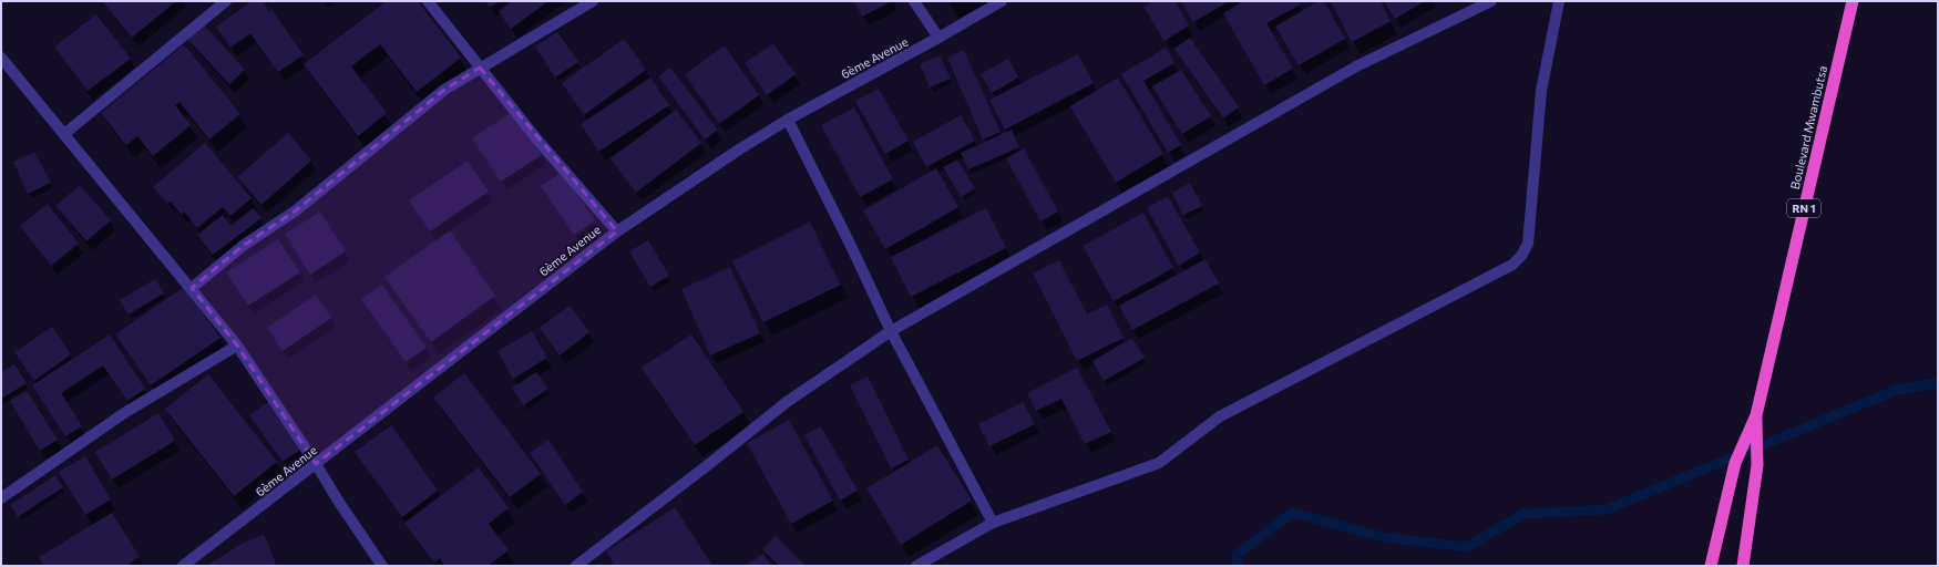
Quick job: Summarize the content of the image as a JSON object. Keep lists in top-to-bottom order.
{
  "streets": {
    "highway": ["Boulevard Mwambutsa", "RN 1"],
    "street": ["6ème Avenue"]
  }
}
